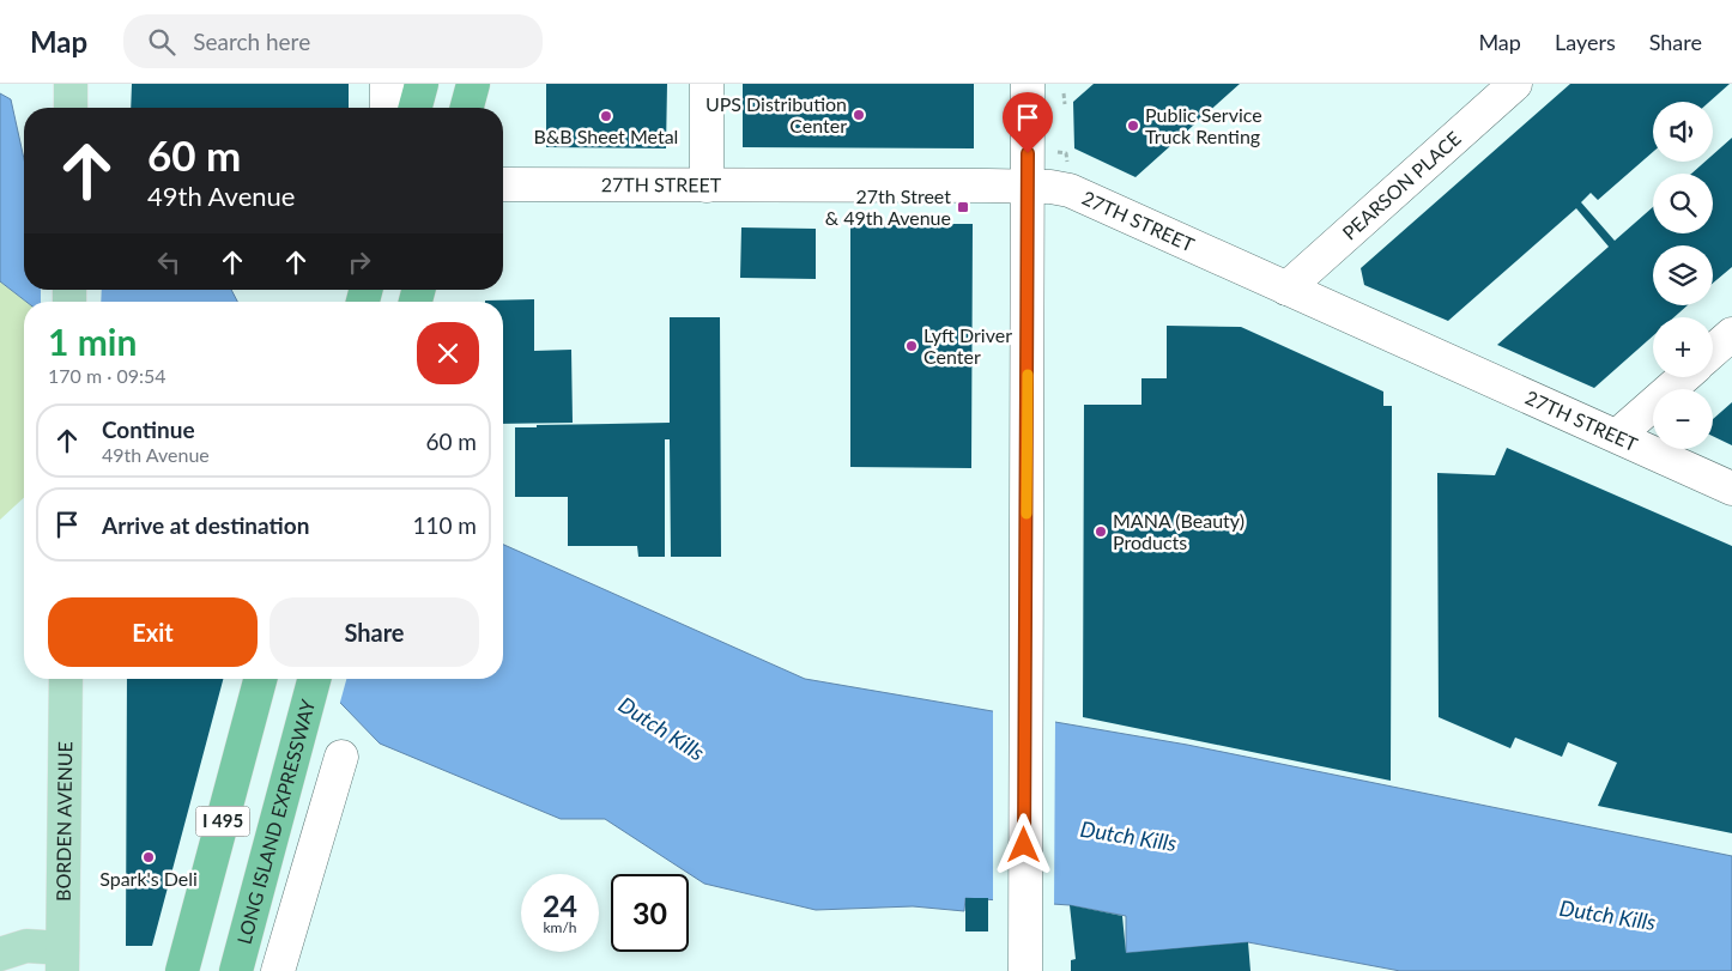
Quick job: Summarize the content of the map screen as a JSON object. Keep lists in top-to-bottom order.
{
  "streets": {
    "highway": ["I 495", "LONG ISLAND EXPRESSWAY"],
    "main road": ["BORDEN AVENUE"],
    "street": ["27TH STREET", "PEARSON PLACE"]
  },
  "crossings": [
    ["27TH STREET", "PEARSON PLACE"]
  ],
  "water": ["Dutch Kills"],
  "places": {
    "other": [
      "UPS Distribution Center",
      "B&B Sheet Metal",
      "Public Service Truck Renting",
      "Lyft Driver Center",
      "MANA (Beauty) Products",
      "Spark's Deli"
    ],
    "transit": ["27th Street & 49th Avenue"]
  },
  "page": {
    "header": "Map",
    "search": "Search here",
    "nav": ["Map", "Layers", "Share"],
    "map_buttons": ["+", "−"],
    "turn": ["60 m", "49th Avenue"],
    "heading": ["1 min", "170 m · 09:54"],
    "list": [
      {
        "name": "Continue",
        "note": "49th Avenue",
        "value": "60 m"
      },
      {
        "name": "Arrive at destination",
        "value": "110 m"
      }
    ],
    "buttons": ["Exit", "Share"],
    "speed": "24 km/h",
    "limit": "30"
  }
}
